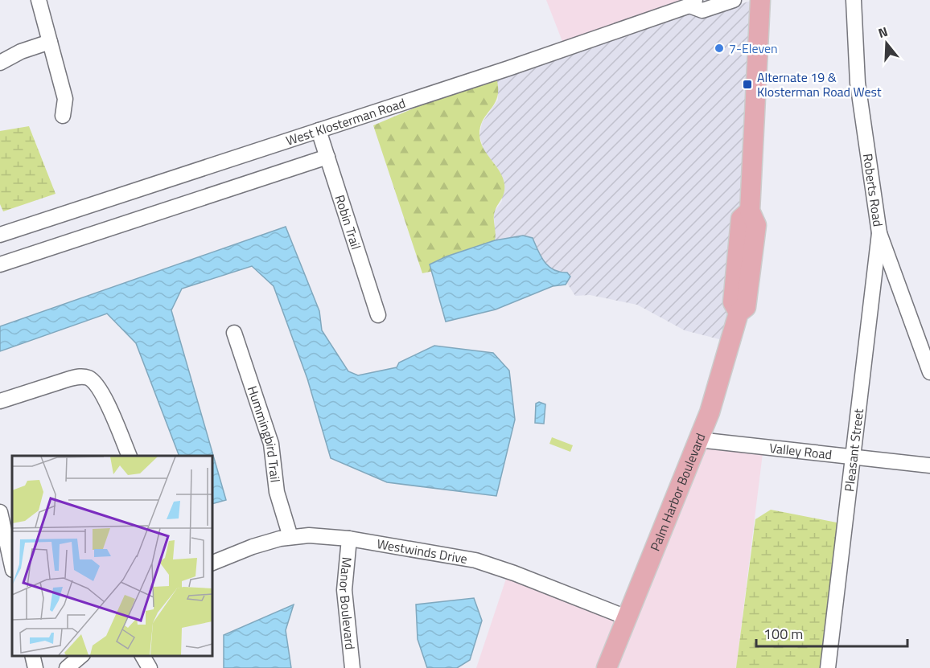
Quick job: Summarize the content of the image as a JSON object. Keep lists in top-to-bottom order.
{
  "streets": {
    "main road": ["Palm Harbor Boulevard"],
    "street": [
      "West Klosterman Road",
      "Roberts Road",
      "Robin Trail",
      "Hummingbird Trail",
      "Pleasant Street",
      "Valley Road",
      "Westwinds Drive",
      "Manor Boulevard"
    ]
  },
  "crossings": [
    ["West Klosterman Road", "Robin Trail"],
    ["Roberts Road", "Pleasant Street"],
    ["Hummingbird Trail", "Westwinds Drive"],
    ["Pleasant Street", "Valley Road"],
    ["Valley Road", "Palm Harbor Boulevard"],
    ["Palm Harbor Boulevard", "Westwinds Drive"],
    ["Westwinds Drive", "Manor Boulevard"]
  ],
  "places": {
    "other": ["7-Eleven"],
    "transit": ["Alternate 19 & Klosterman Road West"]
  },
  "scale_bar": "100 m",
  "north": "top"
}
